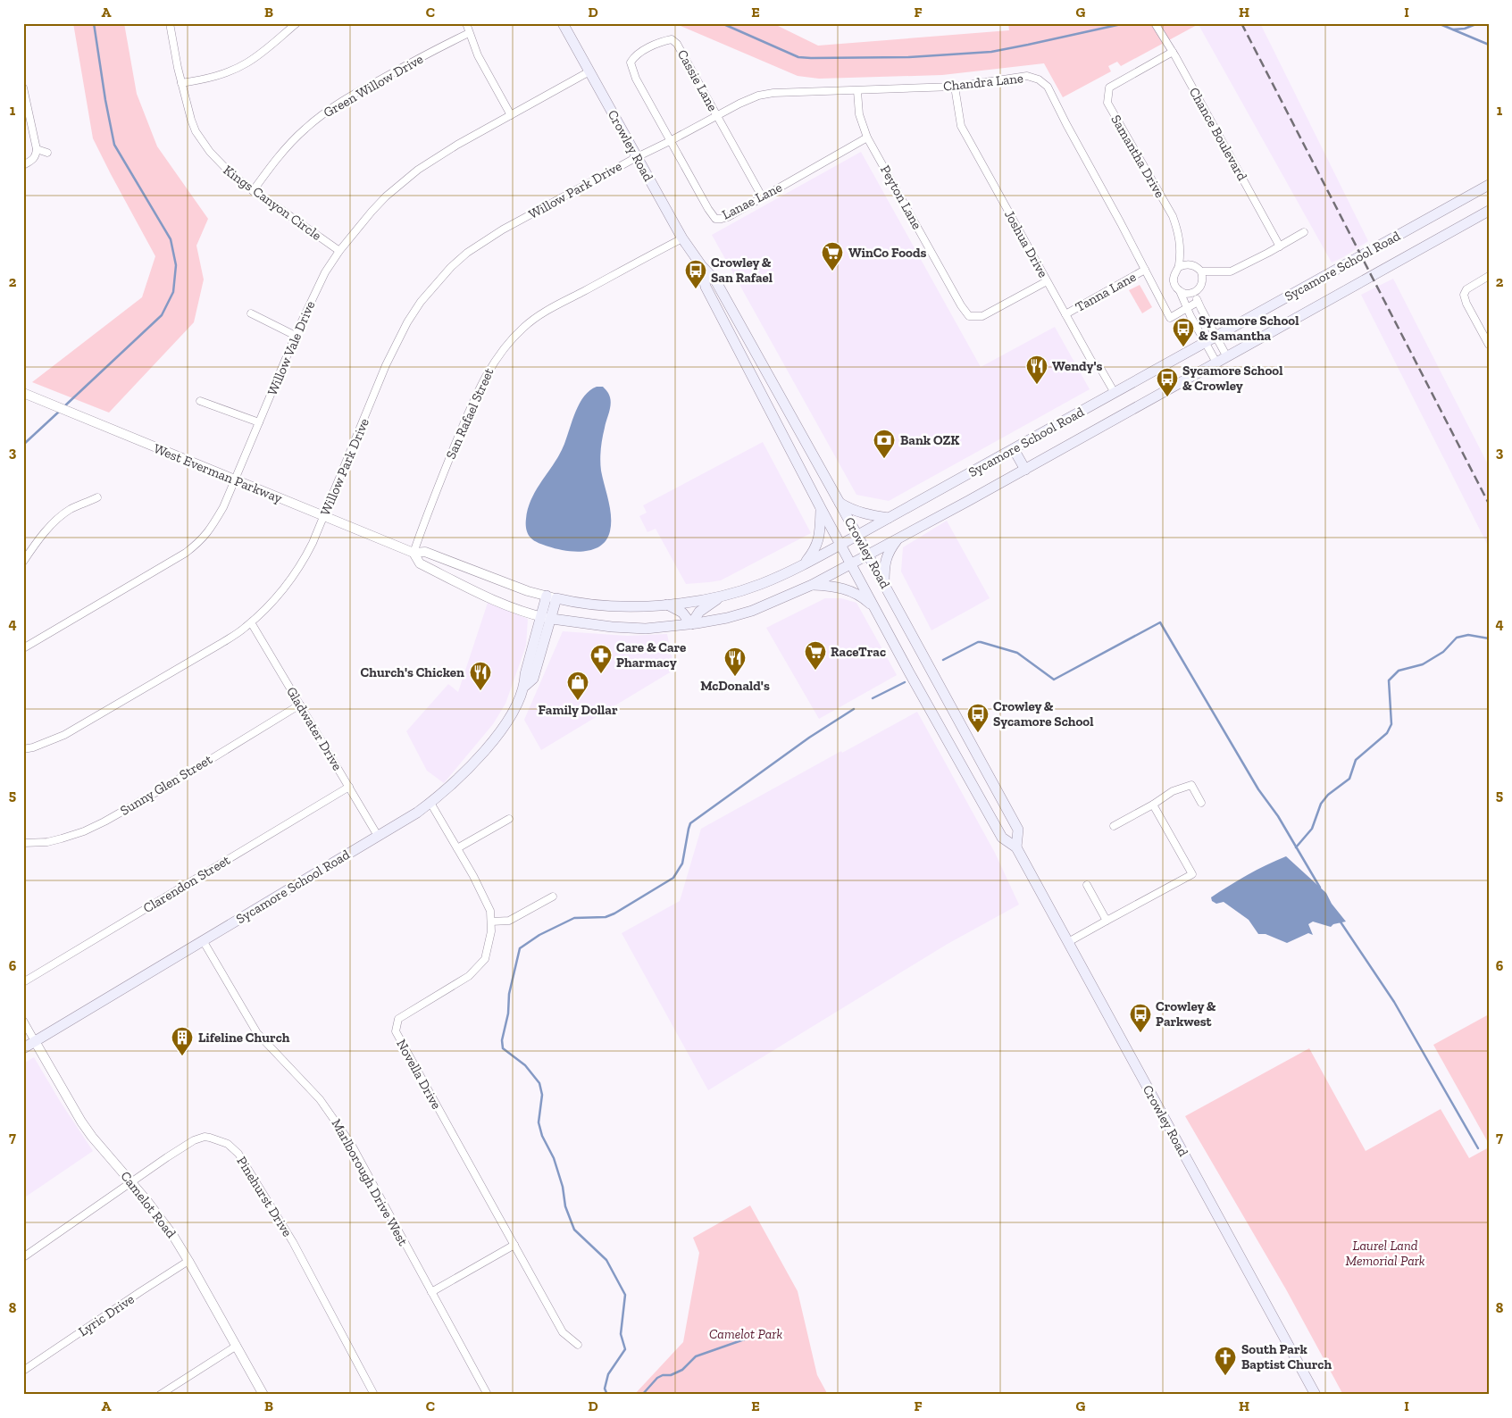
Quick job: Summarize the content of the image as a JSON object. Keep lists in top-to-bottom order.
{
  "streets": {
    "main road": ["Crowley Road", "Sycamore School Road"],
    "street": [
      "Cassie Lane",
      "Chandra Lane",
      "Green Willow Drive",
      "Chance Boulevard",
      "Samantha Drive",
      "Willow Park Drive",
      "Peyton Lane",
      "Lanae Lane",
      "Kings Canyon Circle",
      "Joshua Drive",
      "Tanna Lane",
      "Willow Vale Drive",
      "San Rafael Street",
      "West Everman Parkway",
      "Gladwater Drive",
      "Sunny Glen Street",
      "Clarendon Street",
      "Novella Drive",
      "Marlborough Drive West",
      "Pinehurst Drive",
      "Camelot Road",
      "Lyric Drive"
    ]
  },
  "crossings": [
    ["Cassie Lane", "Chandra Lane"],
    ["Cassie Lane", "Lanae Lane"],
    ["Chandra Lane", "Crowley Road"],
    ["Chandra Lane", "Samantha Drive"],
    ["Chandra Lane", "Willow Park Drive"],
    ["Chandra Lane", "Peyton Lane"],
    ["Chandra Lane", "Lanae Lane"],
    ["Chandra Lane", "Joshua Drive"],
    ["Chandra Lane", "Tanna Lane"],
    ["Green Willow Drive", "Kings Canyon Circle"],
    ["Chance Boulevard", "Samantha Drive"],
    ["Crowley Road", "Willow Park Drive"],
    ["Crowley Road", "Sycamore School Road"],
    ["Crowley Road", "Willow Vale Drive"],
    ["Crowley Road", "San Rafael Street"],
    ["Samantha Drive", "Sycamore School Road"],
    ["Willow Park Drive", "West Everman Parkway"],
    ["Willow Park Drive", "Gladwater Drive"],
    ["Peyton Lane", "Lanae Lane"],
    ["Peyton Lane", "Joshua Drive"],
    ["Kings Canyon Circle", "Willow Vale Drive"],
    ["Joshua Drive", "Sycamore School Road"],
    ["Joshua Drive", "Tanna Lane"],
    ["Sycamore School Road", "West Everman Parkway"],
    ["Sycamore School Road", "Gladwater Drive"],
    ["Sycamore School Road", "Novella Drive"],
    ["Sycamore School Road", "Marlborough Drive West"],
    ["Sycamore School Road", "Camelot Road"],
    ["Willow Vale Drive", "West Everman Parkway"],
    ["San Rafael Street", "West Everman Parkway"],
    ["Gladwater Drive", "Sunny Glen Street"],
    ["Gladwater Drive", "Clarendon Street"],
    ["Pinehurst Drive", "Camelot Road"],
    ["Camelot Road", "Lyric Drive"]
  ],
  "parks": ["Laurel Land Memorial Park", "Camelot Park"],
  "places": {
    "supermarket": ["WinCo Foods", "RaceTrac"],
    "bus stop": [
      "Crowley & San Rafael",
      "Sycamore School & Samantha",
      "Sycamore School & Crowley",
      "Crowley & Sycamore School",
      "Crowley & Parkwest"
    ],
    "restaurant": ["Wendy's", "McDonald's", "Church's Chicken"],
    "bank": ["Bank OZK"],
    "pharmacy": ["Care & Care Pharmacy"],
    "shop": ["Family Dollar"],
    "building": ["Lifeline Church"],
    "church": ["South Park Baptist Church"]
  },
  "grid": {
    "columns": [
      "A",
      "B",
      "C",
      "D",
      "E",
      "F",
      "G",
      "H",
      "I"
    ],
    "rows": [
      "1",
      "2",
      "3",
      "4",
      "5",
      "6",
      "7",
      "8"
    ]
  }
}
